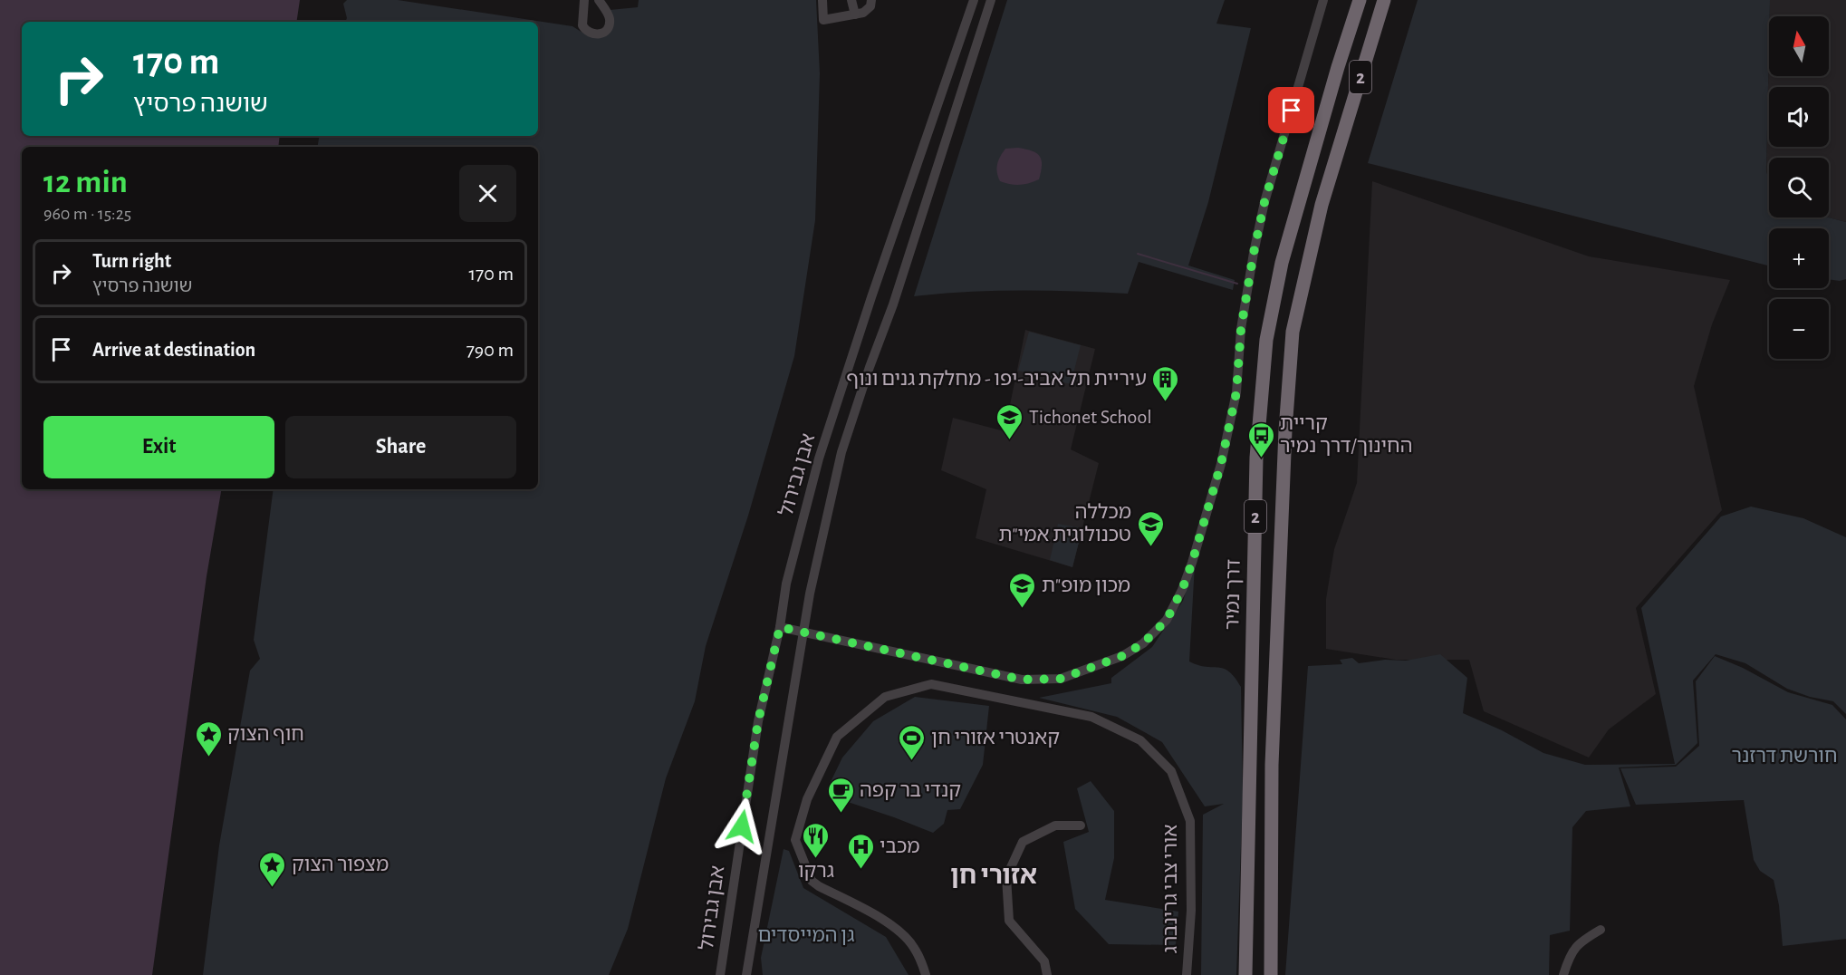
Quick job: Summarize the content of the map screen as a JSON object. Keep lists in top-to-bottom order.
{
  "streets": {
    "highway": ["2", "דרך נמיר"],
    "street": ["אבן גבירול", "אורי צבי גרינברג"]
  },
  "districts": ["אזורי חן"],
  "parks": ["חורשת דרזנר", "גן המייסדים"],
  "places": {
    "building": ["עיריית תל אביב-יפו - מחלקת גנים ונוף"],
    "school or university": ["Tichonet School", "מכללה טכנולוגית אמי\"ת", "מכון מופ\"ת"],
    "bus stop": ["קריית החינוך/דרך נמיר"],
    "place": ["חוף הצוק", "מצפור הצוק"],
    "sports": ["קאנטרי אזורי חן"],
    "cafe": ["קנדי בר קפה"],
    "restaurant": ["גרקו"],
    "hospital": ["מכבי"]
  },
  "north": "top",
  "page": {
    "map_buttons": ["+", "−"],
    "turn": ["170 m", "שושנה פרסיץ"],
    "heading": ["12 min", "960 m · 15:25"],
    "list": [
      {
        "name": "Turn right",
        "note": "שושנה פרסיץ",
        "value": "170 m"
      },
      {
        "name": "Arrive at destination",
        "value": "790 m"
      }
    ],
    "buttons": ["Exit", "Share"]
  }
}
